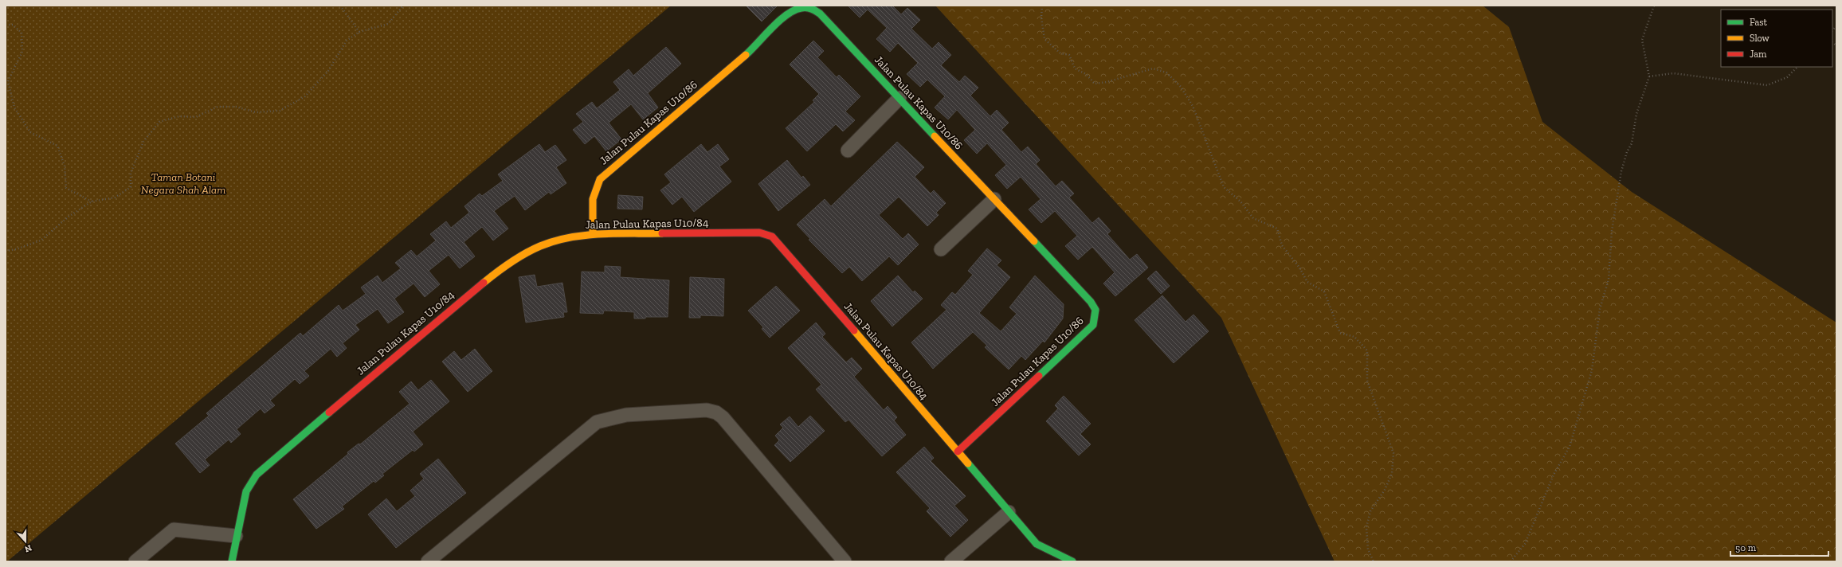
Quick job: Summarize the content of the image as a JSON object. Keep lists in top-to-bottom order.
{
  "streets": {
    "street": ["Jalan Pulau Kapas U10/86", "Jalan Pulau Kapas U10/84"]
  },
  "crossings": [
    ["Jalan Pulau Kapas U10/86", "Jalan Pulau Kapas U10/84"]
  ],
  "parks": ["Taman Botani Negara Shah Alam"],
  "legend": ["Fast", "Slow", "Jam"],
  "scale_bar": "50 m",
  "north": "bottom"
}
